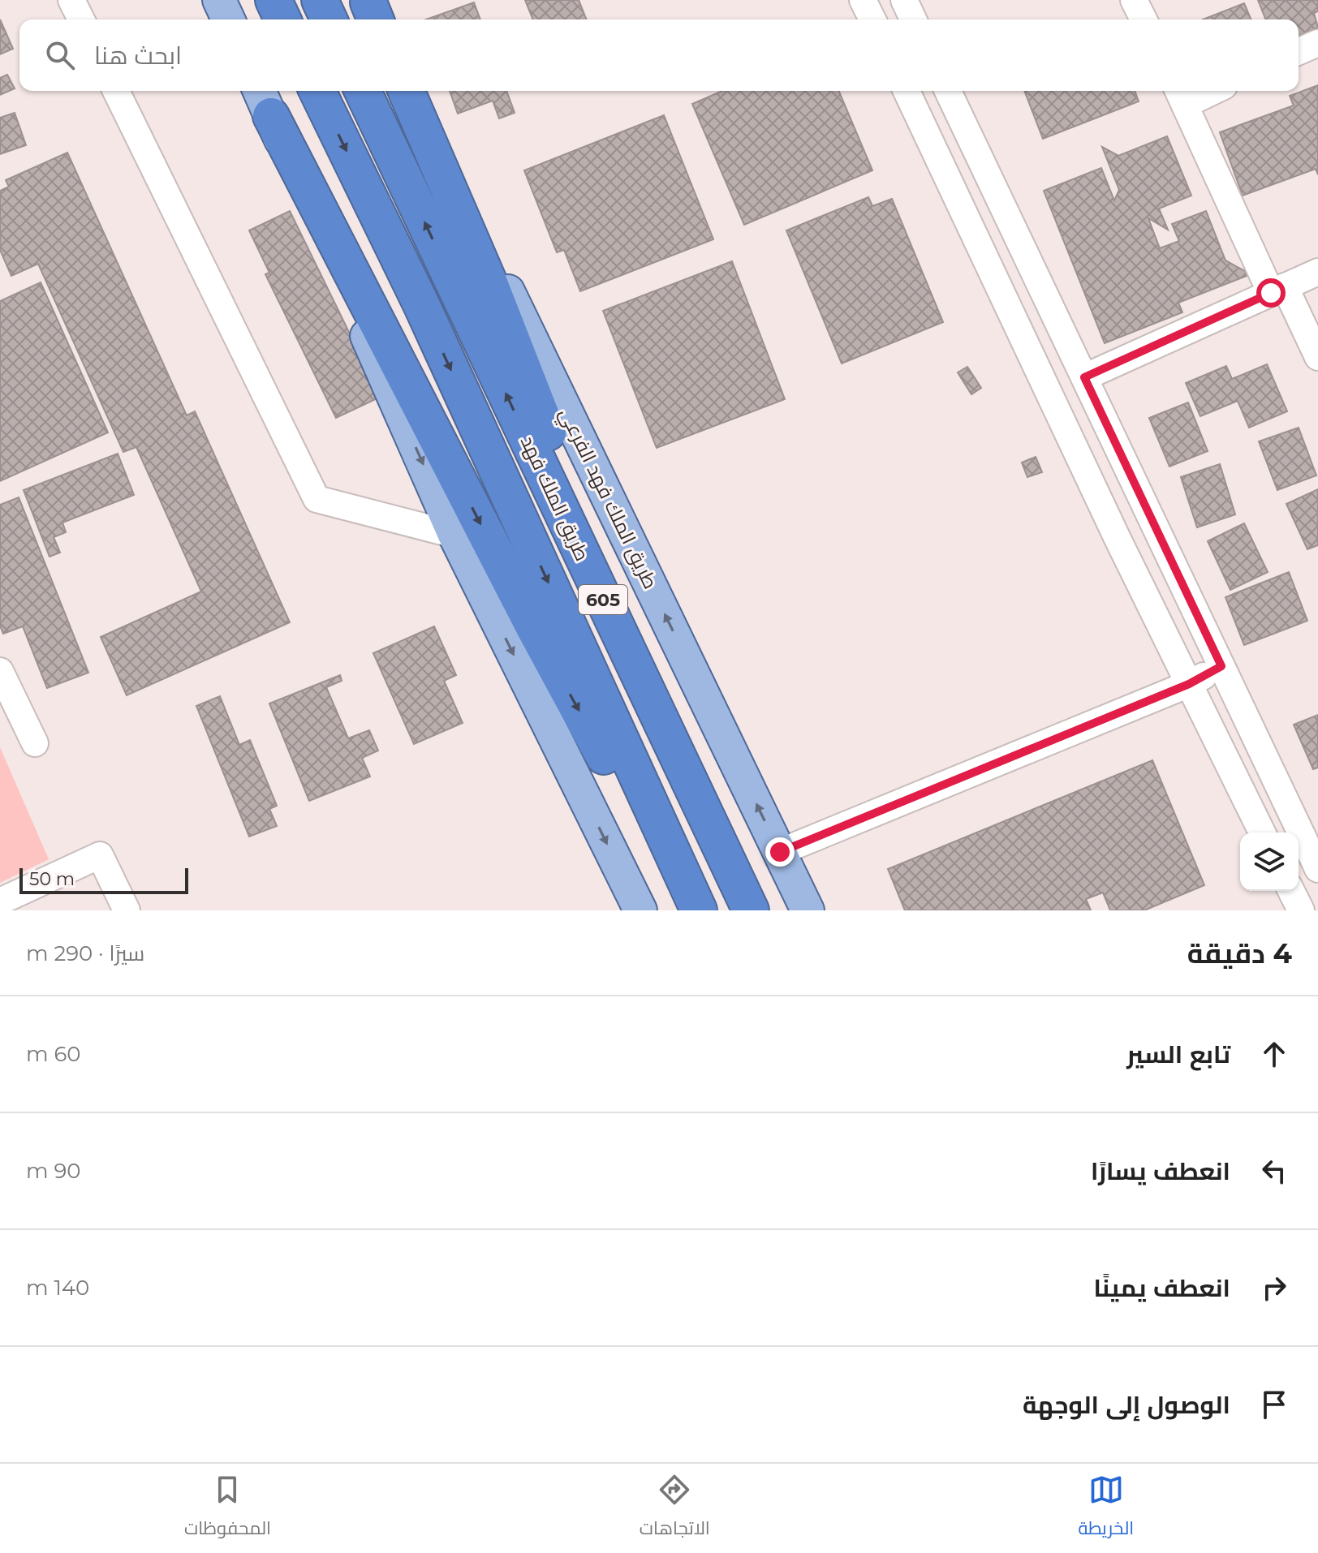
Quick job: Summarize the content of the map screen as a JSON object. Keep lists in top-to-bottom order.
{
  "streets": {
    "highway": ["طريق الملك فهد", "605"],
    "main road": ["طريق الملك فهد الفرعي"]
  },
  "scale_bar": "50 m",
  "page": {
    "search": "ابحث هنا",
    "scale": "50 m",
    "heading": ["4 دقيقة", "سيرًا · 290 m"],
    "list": [
      ["تابع السير", "60 m"],
      ["انعطف يسارًا", "90 m"],
      ["انعطف يمينًا", "140 m"],
      "الوصول إلى الوجهة"
    ],
    "nav": ["الخريطة", "الاتجاهات", "المحفوظات"]
  }
}
